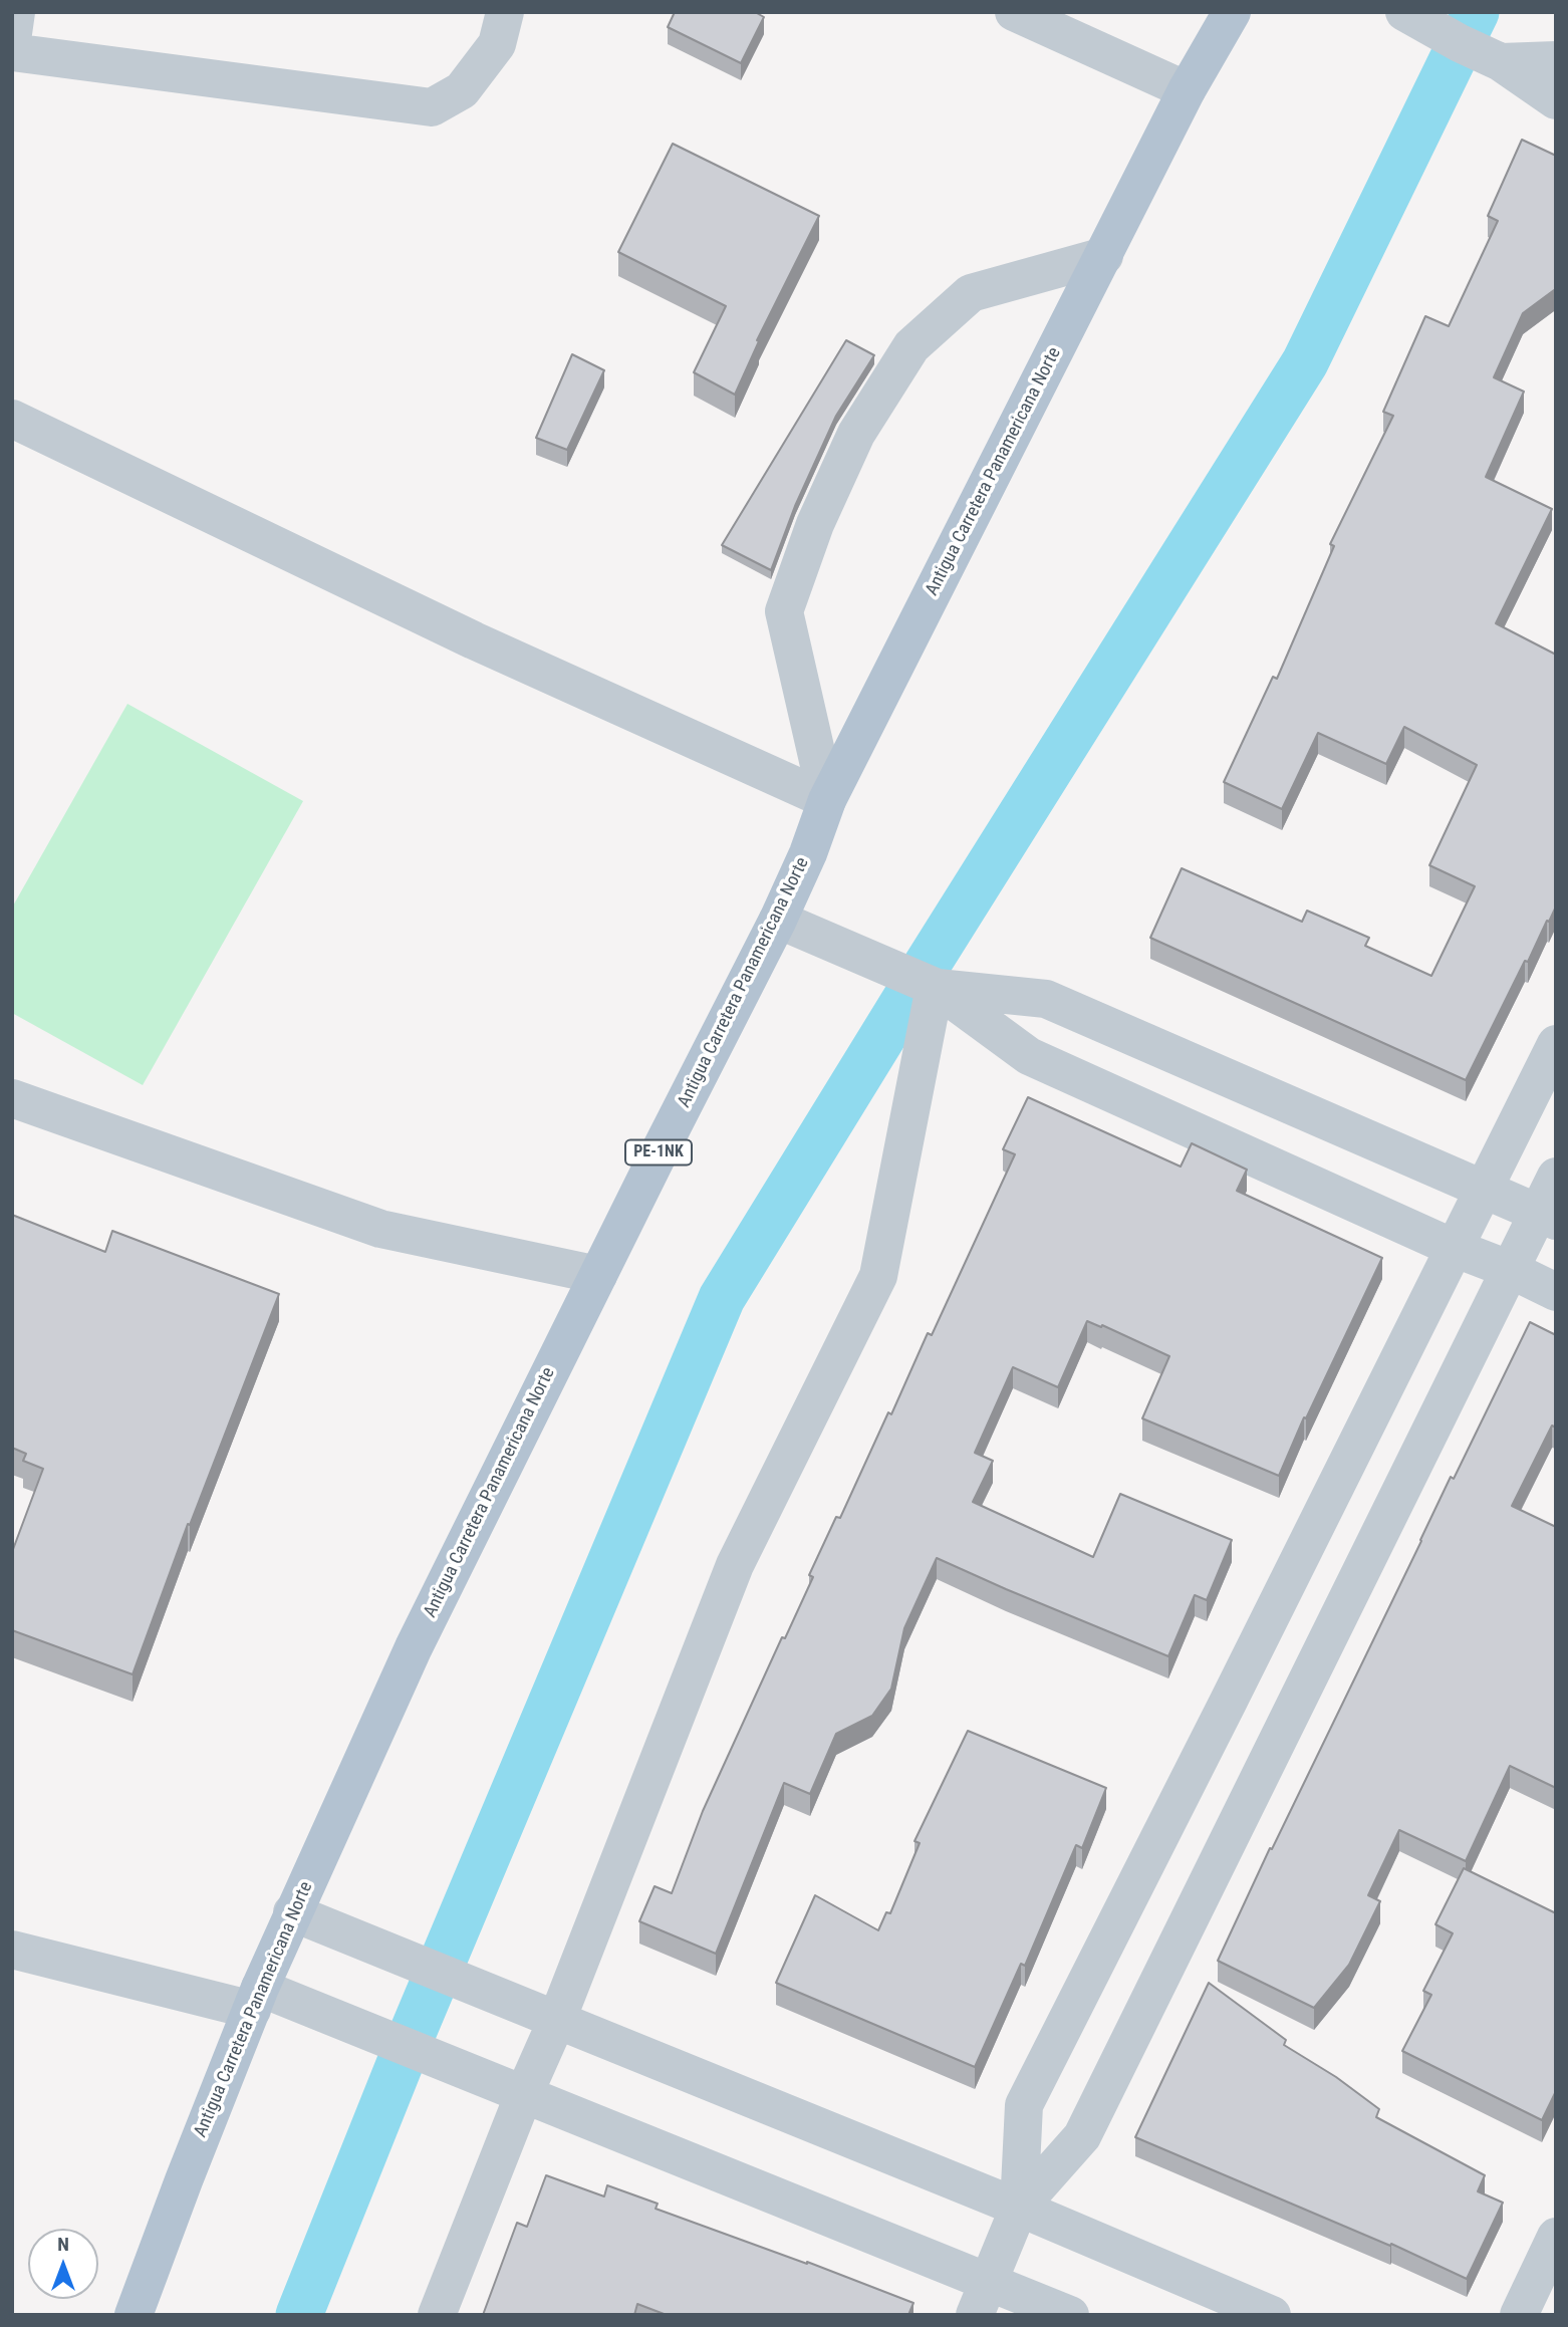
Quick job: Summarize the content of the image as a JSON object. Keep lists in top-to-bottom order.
{
  "streets": {
    "main road": ["Antigua Carretera Panamericana Norte", "PE-1NK"]
  },
  "north": "top"
}
